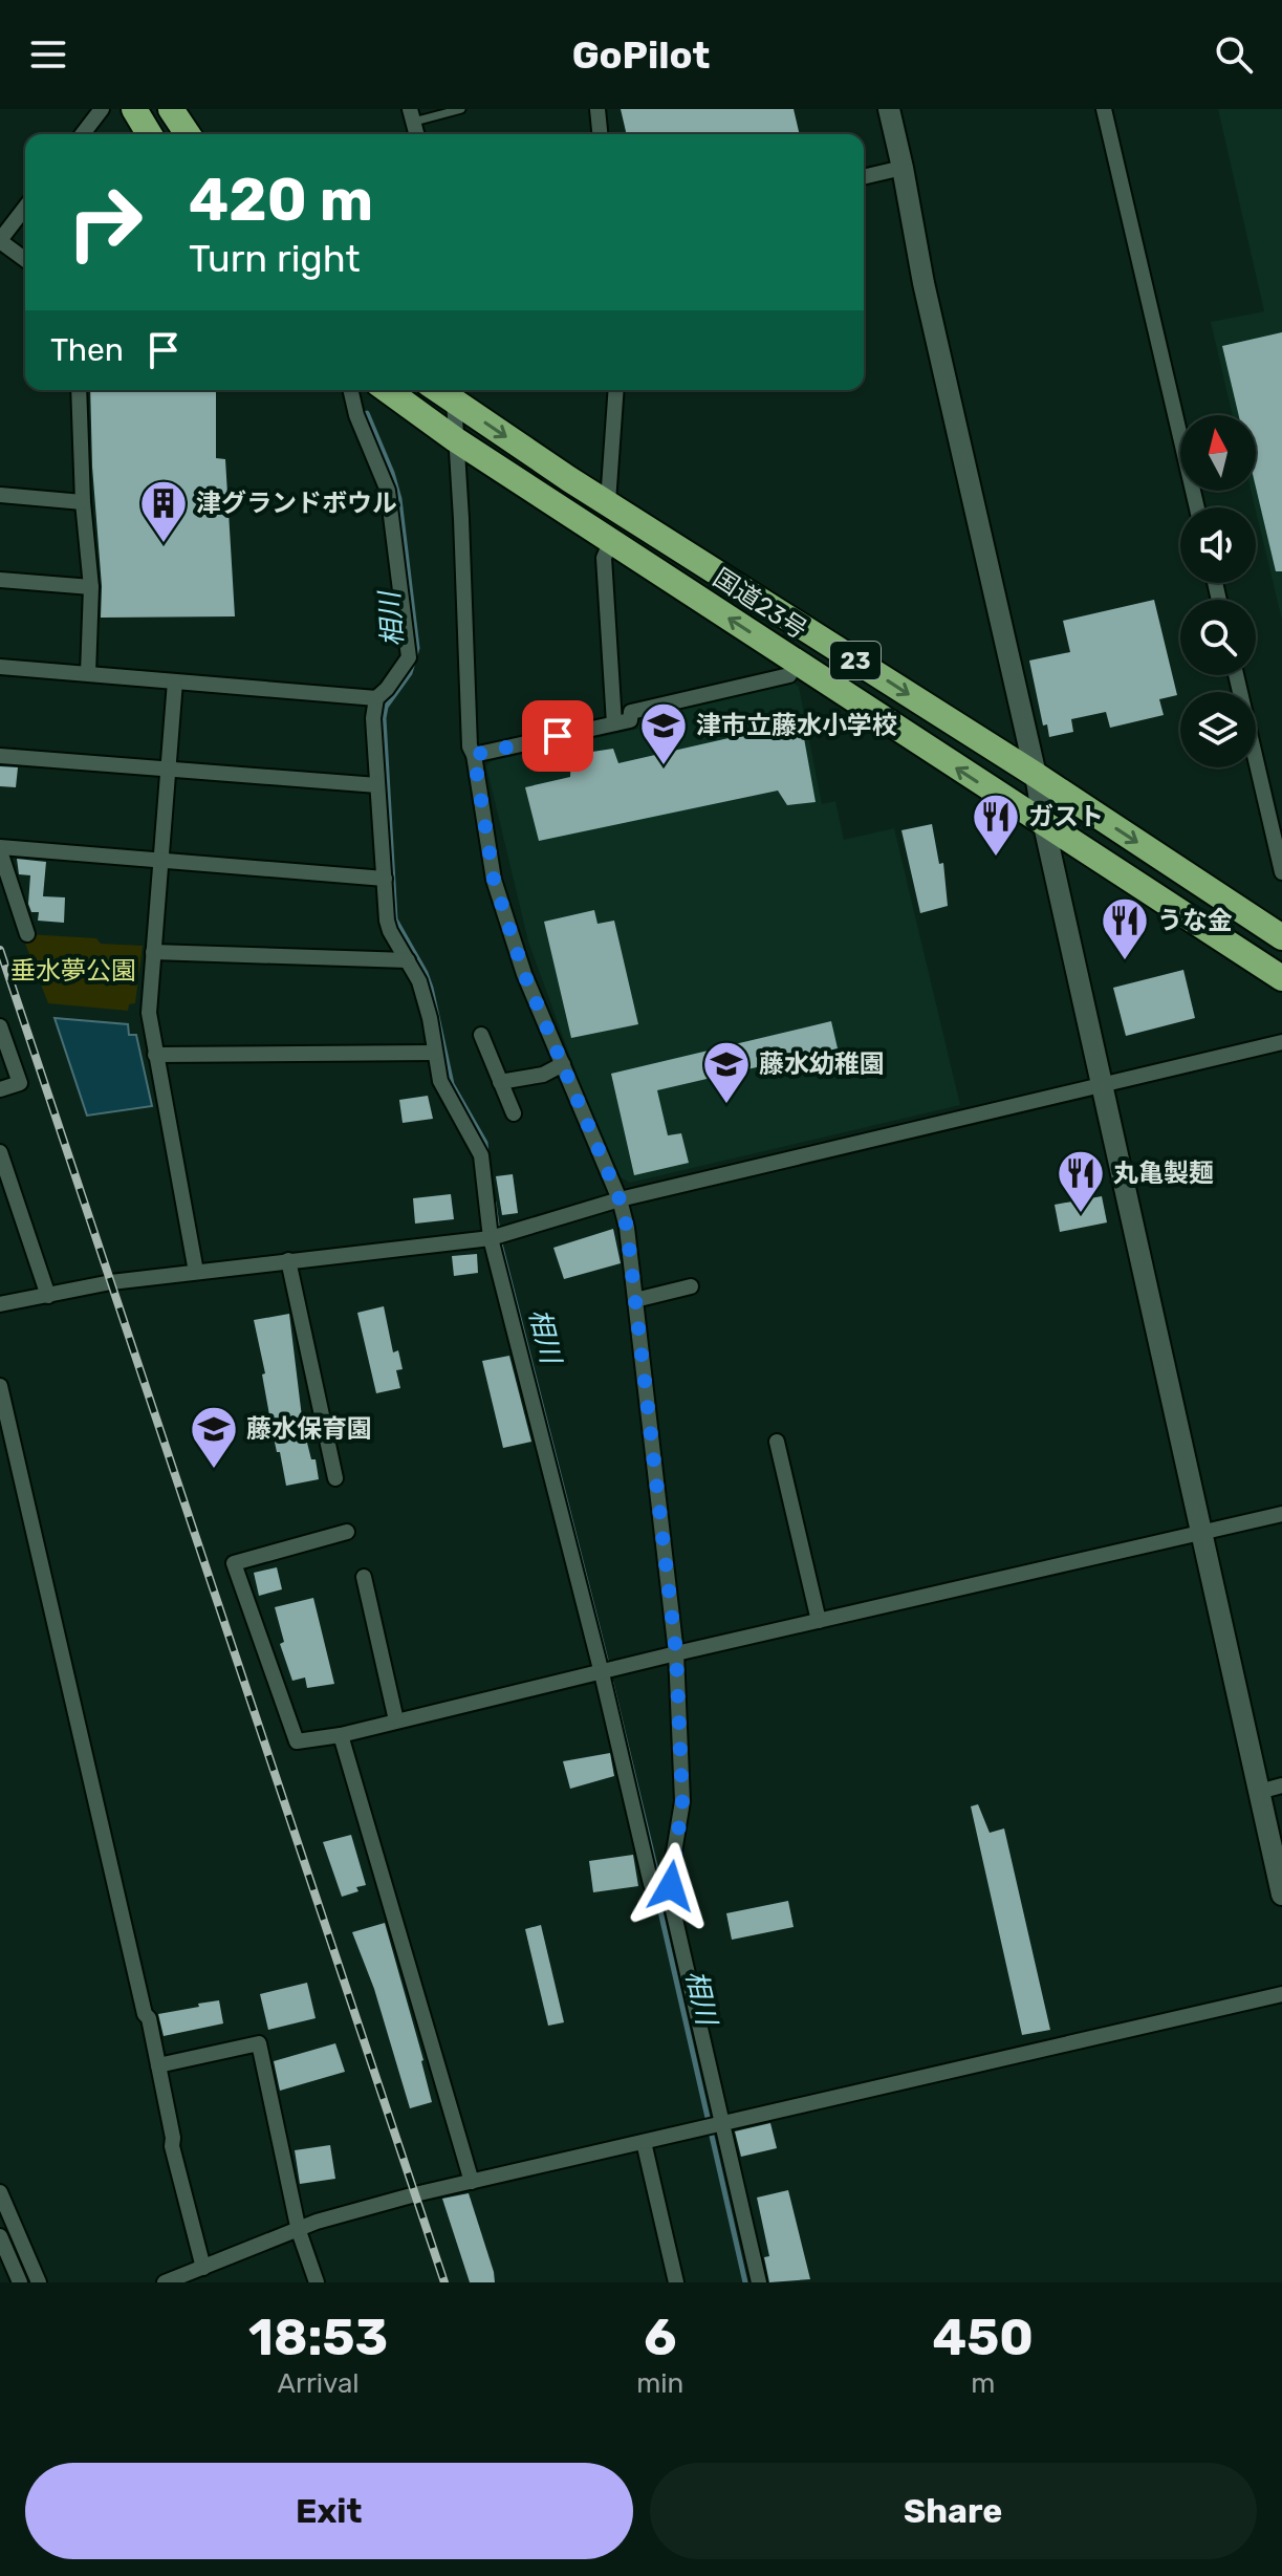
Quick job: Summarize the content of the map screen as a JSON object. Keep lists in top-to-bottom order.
{
  "streets": {
    "highway": ["国道23号", "23"]
  },
  "water": ["相川"],
  "parks": ["垂水夢公園"],
  "places": {
    "building": ["津グランドボウル"],
    "school or university": ["津市立藤水小学校", "藤水幼稚園", "藤水保育園"],
    "restaurant": ["ガスト", "うな金", "丸亀製麺"]
  },
  "north": "top",
  "page": {
    "header": "GoPilot",
    "turn": ["420 m", "Turn right"],
    "then": "Then",
    "eta": [
      "18:53",
      "Arrival",
      "6",
      "min",
      "450",
      "m"
    ],
    "buttons": ["Exit", "Share"]
  }
}
